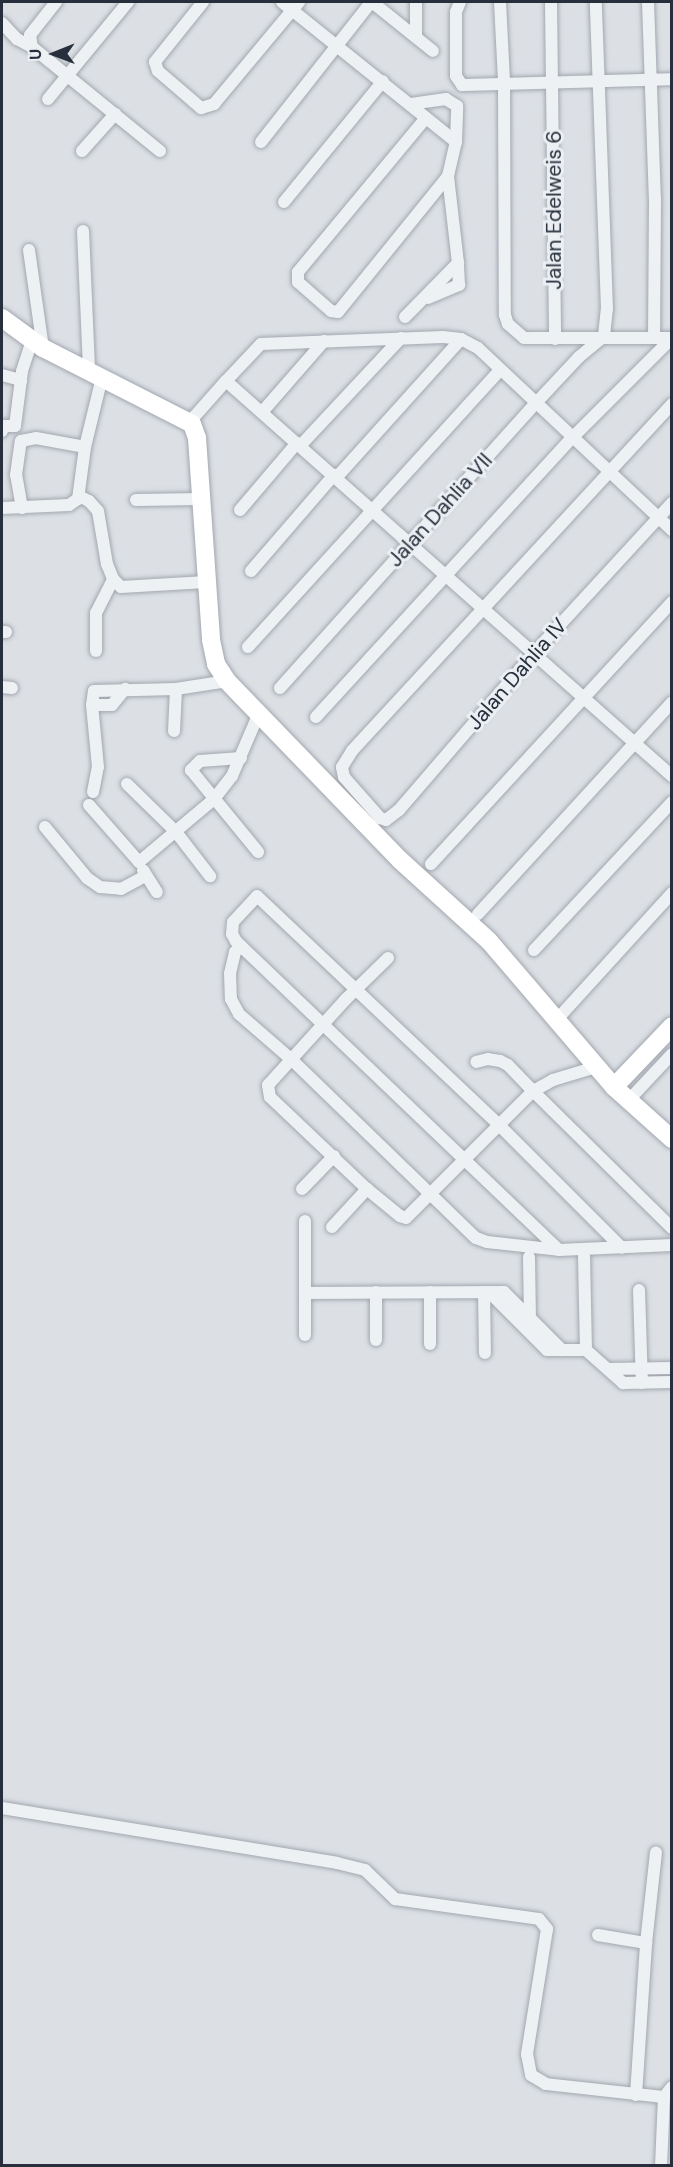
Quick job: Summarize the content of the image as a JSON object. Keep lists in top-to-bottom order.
{
  "streets": {
    "street": ["Jalan Edelweis 6", "Jalan Dahlia VII", "Jalan Dahlia IV"]
  },
  "north": "left"
}
